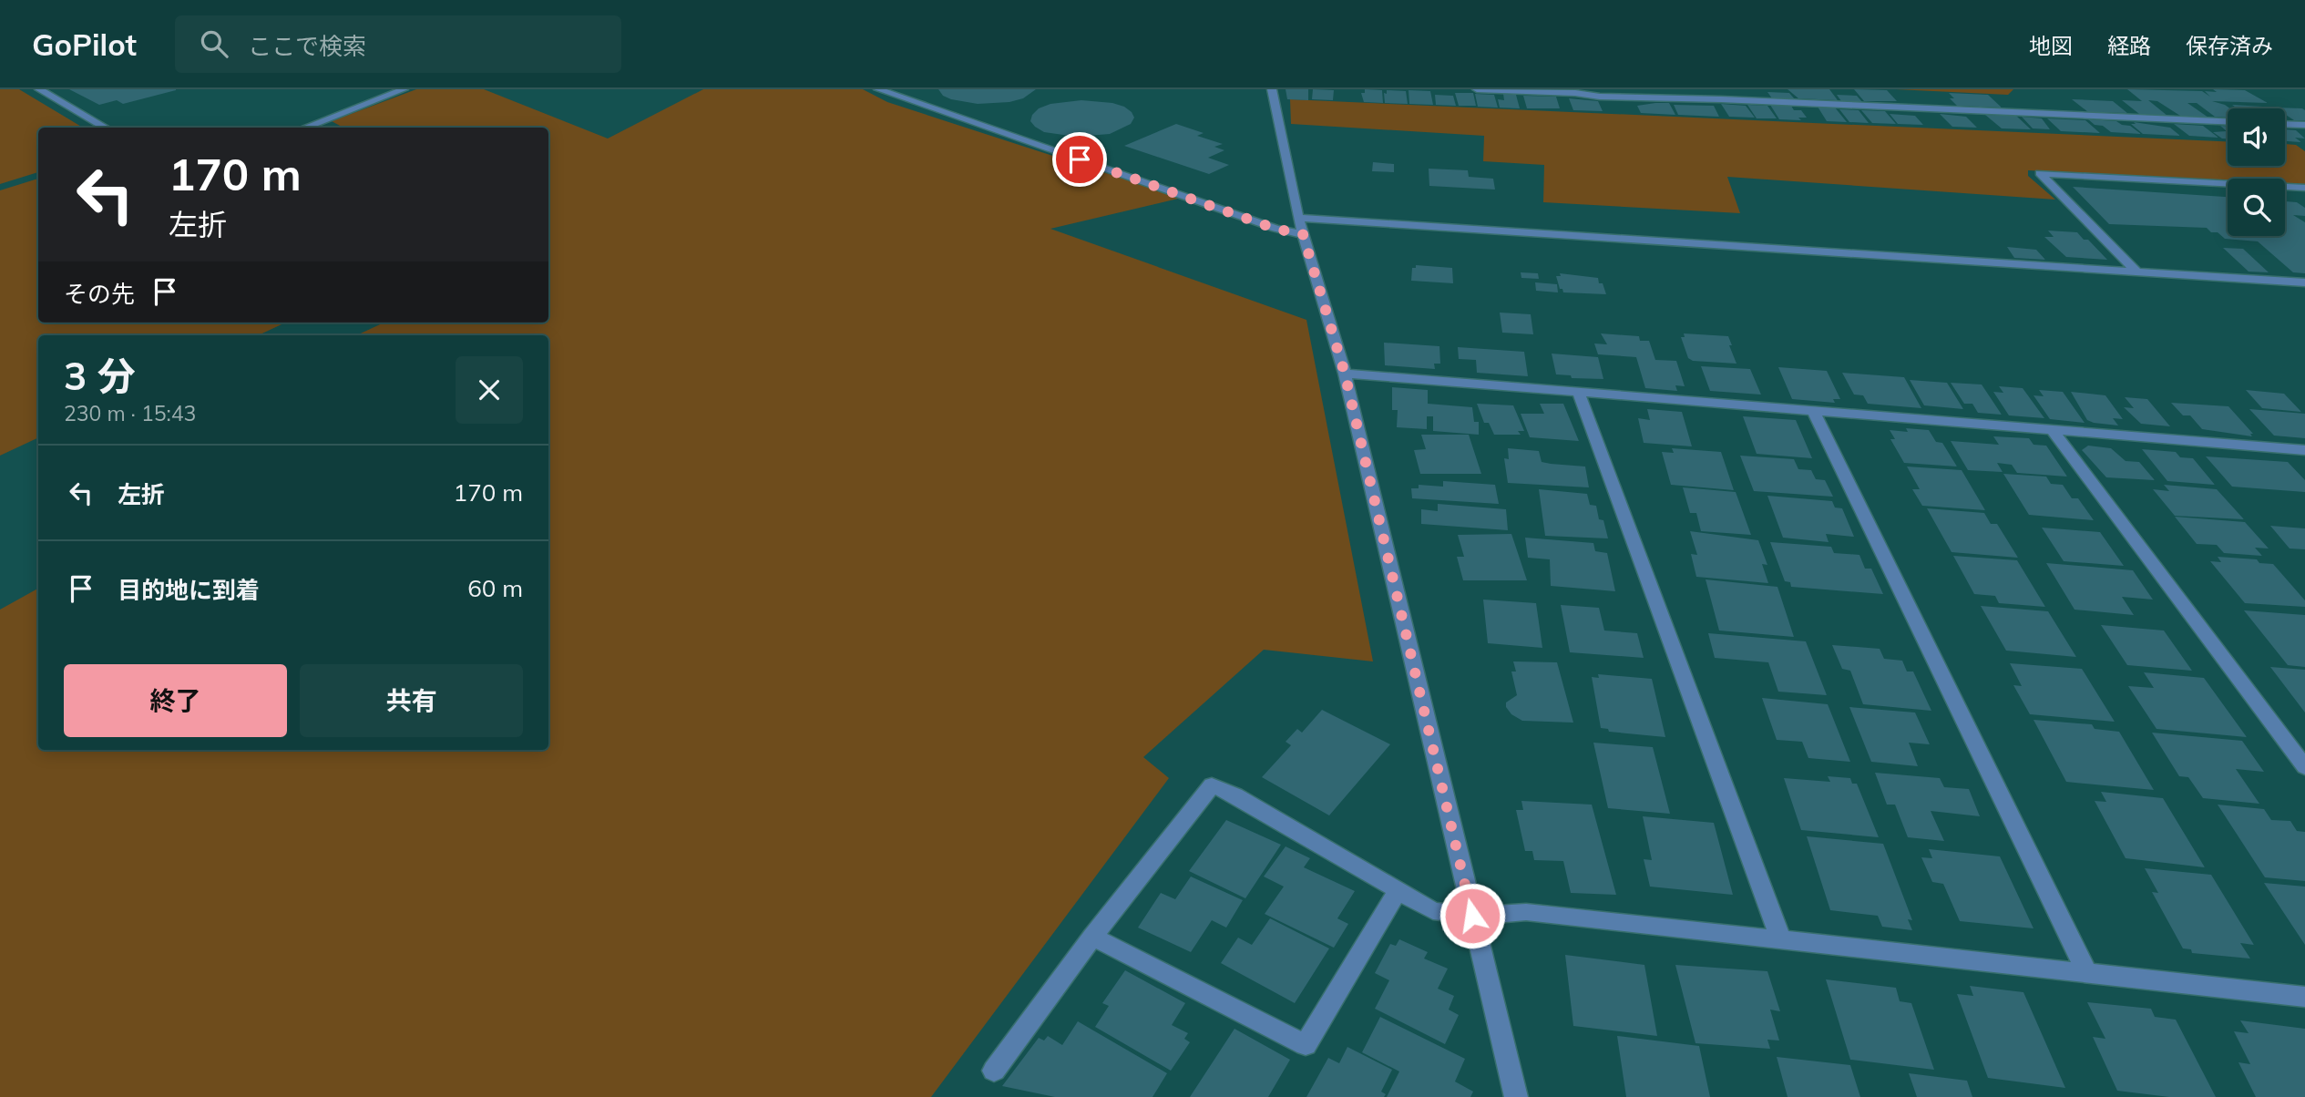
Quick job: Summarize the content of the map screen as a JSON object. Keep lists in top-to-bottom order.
{
  "page": {
    "header": "GoPilot",
    "search": "ここで検索",
    "nav": ["地図", "経路", "保存済み"],
    "turn": ["170 m", "左折"],
    "then": "その先",
    "heading": ["3 分", "230 m · 15:43"],
    "list": [
      {
        "name": "左折",
        "value": "170 m"
      },
      {
        "name": "目的地に到着",
        "value": "60 m"
      }
    ],
    "buttons": ["終了", "共有"]
  }
}
